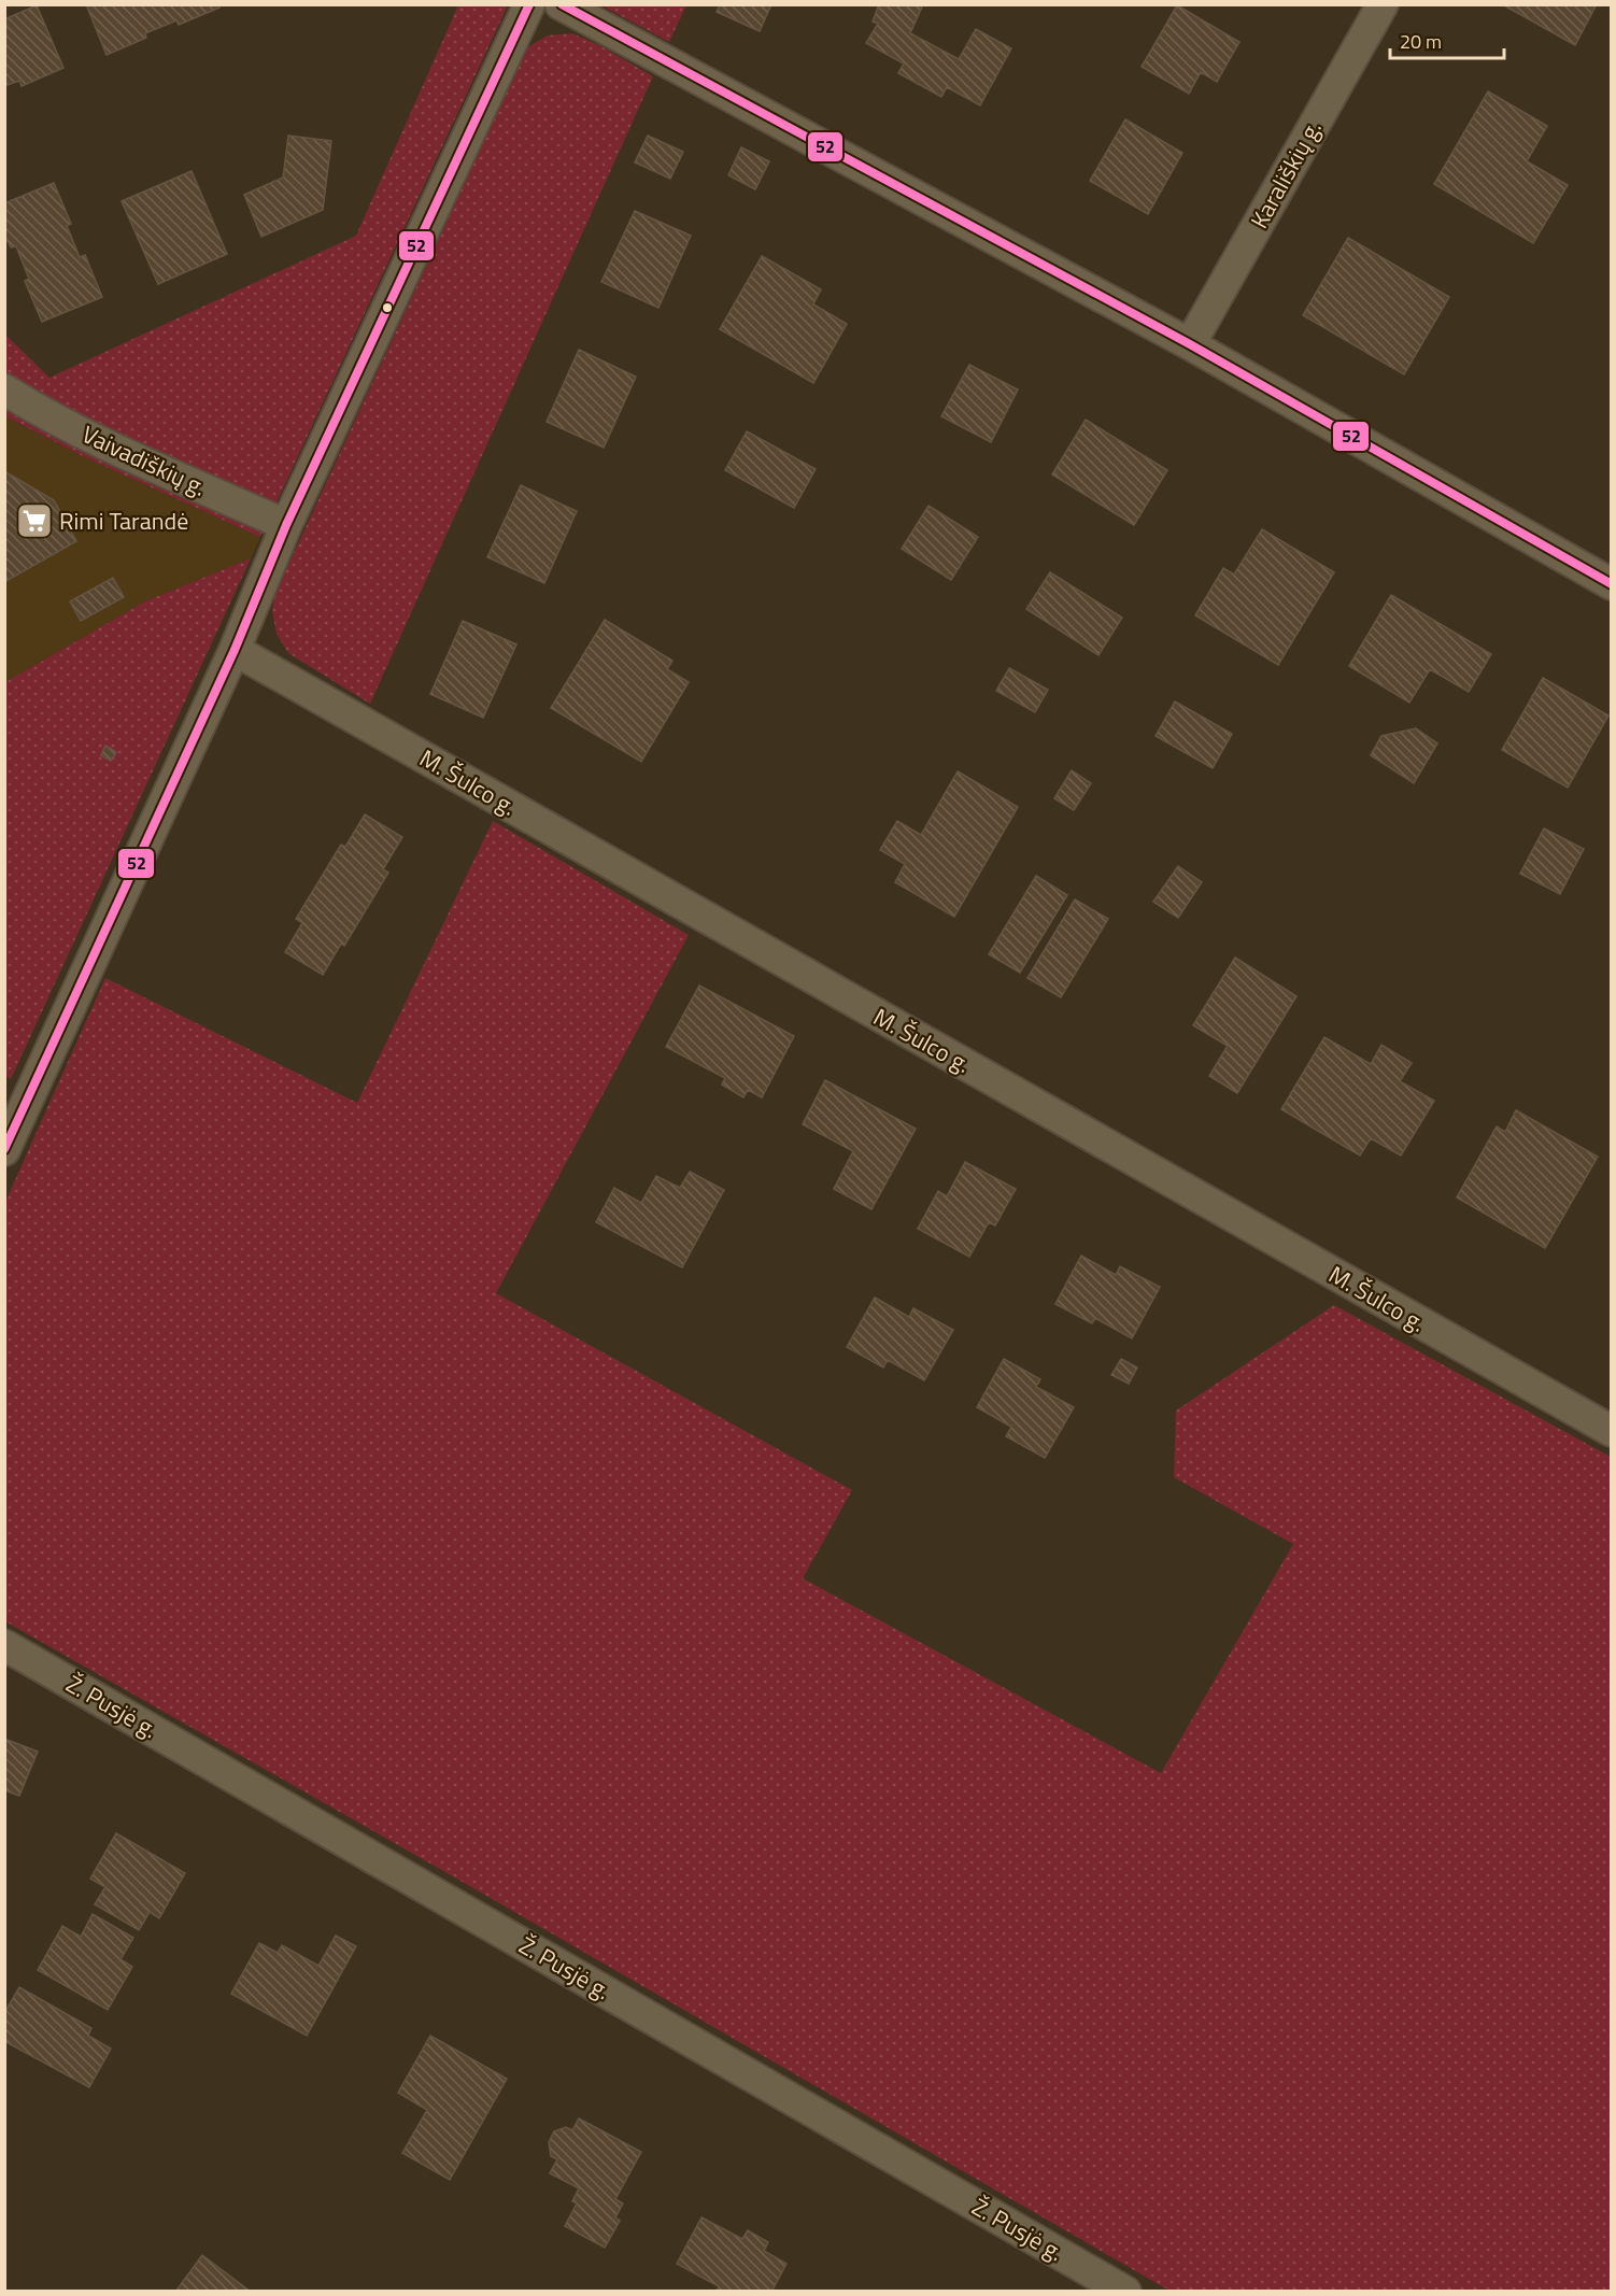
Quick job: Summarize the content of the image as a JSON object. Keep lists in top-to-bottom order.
{
  "streets": {
    "street": [
      "Karališkių g.",
      "Vaivadiškių g.",
      "M. Šulco g.",
      "Ž. Pusjė g."
    ]
  },
  "places": {
    "supermarket": ["Rimi Tarandė"]
  },
  "lines": ["transit line 52"],
  "scale_bar": "20 m"
}
